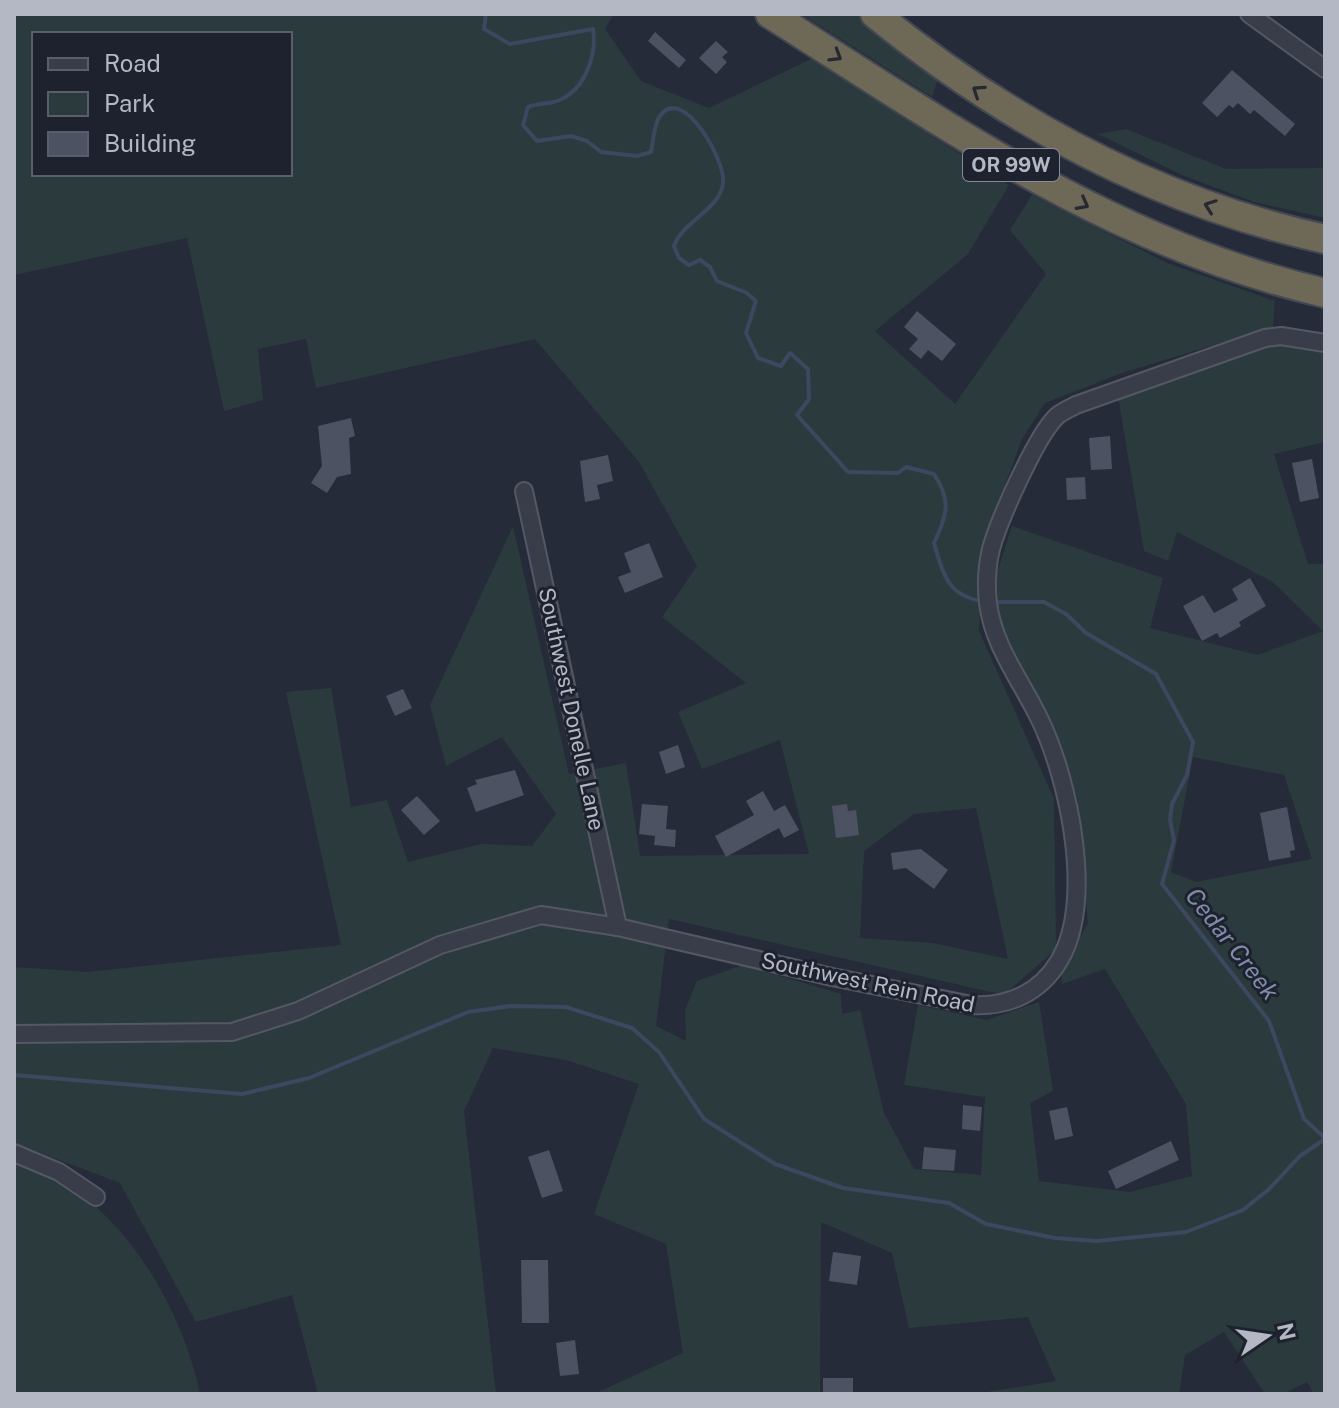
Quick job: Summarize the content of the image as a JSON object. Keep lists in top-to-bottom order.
{
  "streets": {
    "highway": ["OR 99W"],
    "street": ["Southwest Donelle Lane", "Southwest Rein Road"]
  },
  "crossings": [
    ["Southwest Donelle Lane", "Southwest Rein Road"]
  ],
  "water": ["Cedar Creek"],
  "legend": ["Road", "Park", "Building"],
  "north": "right"
}
